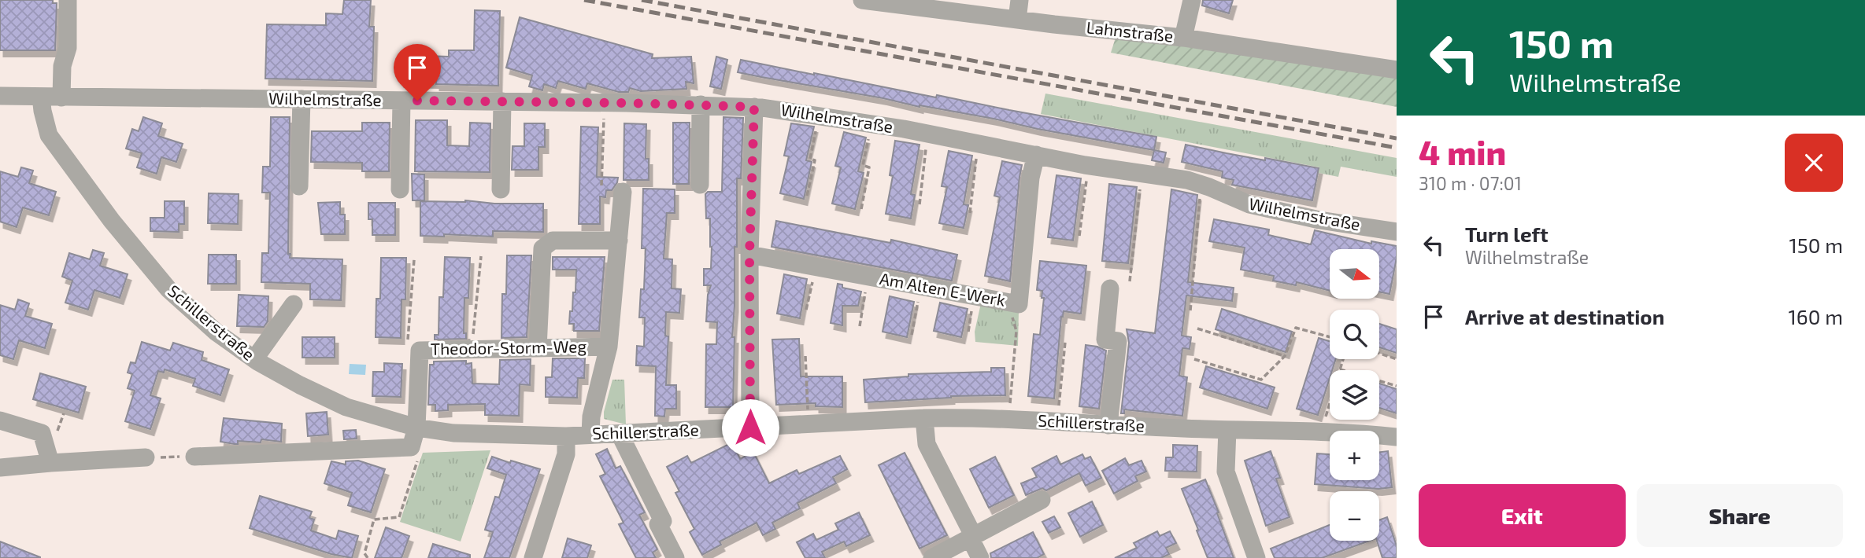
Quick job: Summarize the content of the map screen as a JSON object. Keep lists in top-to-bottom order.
{
  "streets": {
    "street": [
      "Lahnstraße",
      "Wilhelmstraße",
      "Am Alten E-Werk",
      "Schillerstraße",
      "Theodor-Storm-Weg"
    ]
  },
  "crossings": [
    ["Wilhelmstraße", "Am Alten E-Werk"],
    ["Wilhelmstraße", "Schillerstraße"],
    ["Schillerstraße", "Theodor-Storm-Weg"]
  ],
  "north": "right",
  "page": {
    "turn": ["150 m", "Wilhelmstraße"],
    "heading": ["4 min", "310 m · 07:01"],
    "list": [
      {
        "name": "Turn left",
        "note": "Wilhelmstraße",
        "value": "150 m"
      },
      {
        "name": "Arrive at destination",
        "value": "160 m"
      }
    ],
    "map_buttons": ["+", "−"],
    "buttons": ["Exit", "Share"]
  }
}
